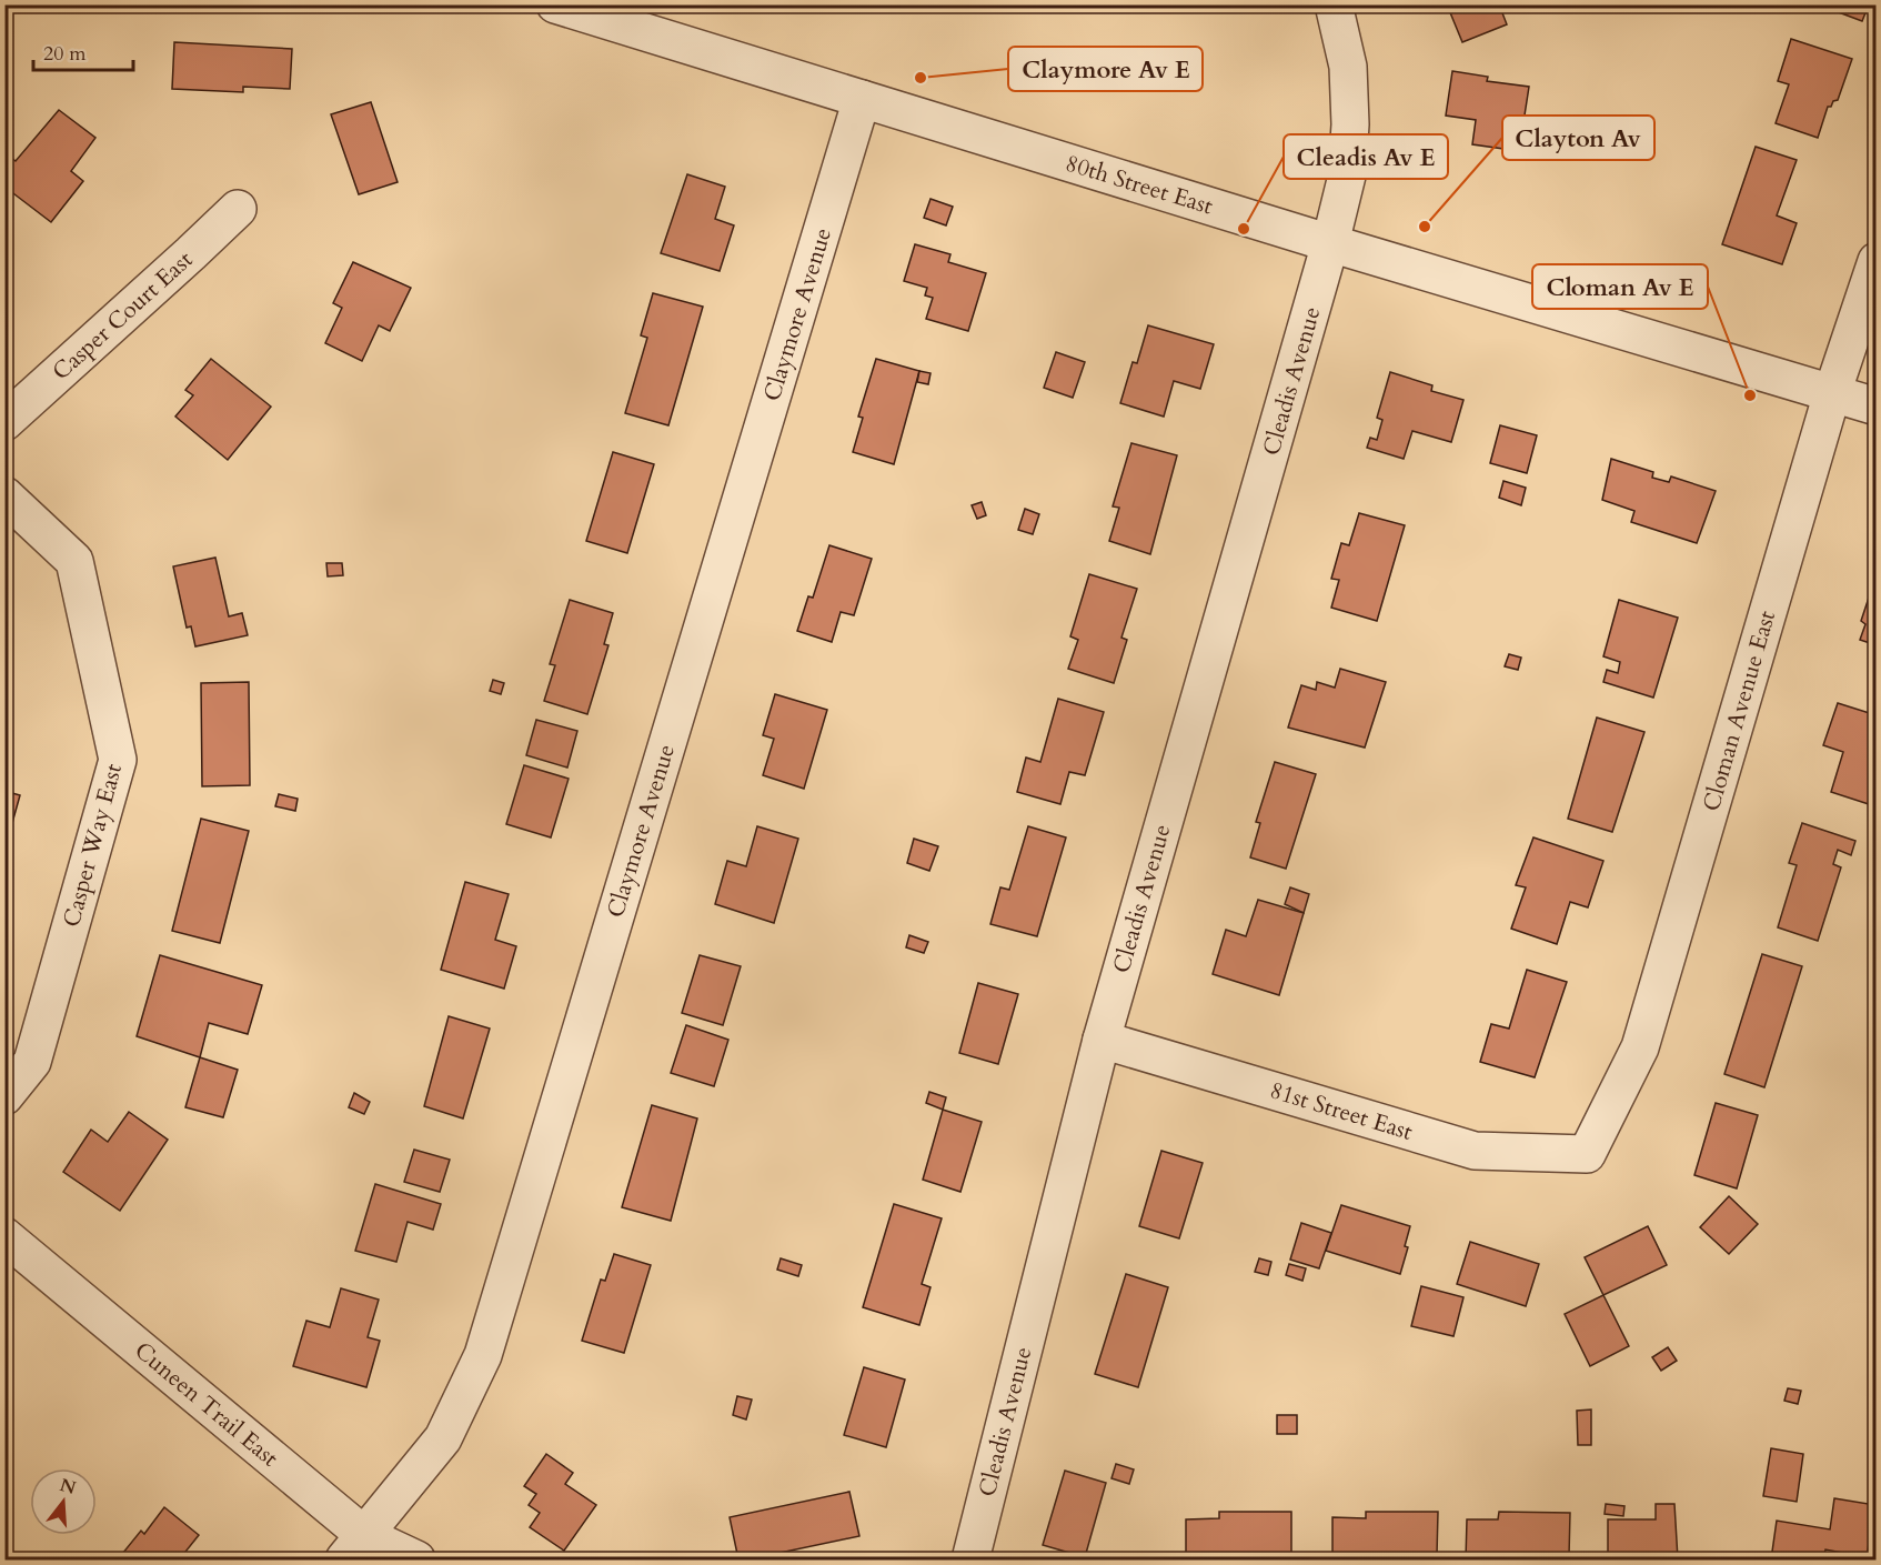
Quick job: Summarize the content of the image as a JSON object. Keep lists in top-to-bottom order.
{
  "streets": {
    "street": [
      "80th Street East",
      "Claymore Avenue",
      "Casper Court East",
      "Cleadis Avenue",
      "Cloman Avenue East",
      "Casper Way East",
      "81st Street East",
      "Cuneen Trail East"
    ]
  },
  "crossings": [
    ["80th Street East", "Claymore Avenue"],
    ["80th Street East", "Cleadis Avenue"],
    ["80th Street East", "Cloman Avenue East"],
    ["Claymore Avenue", "Cuneen Trail East"],
    ["Cleadis Avenue", "81st Street East"],
    ["Cloman Avenue East", "81st Street East"]
  ],
  "places": [
    "Claymore Av E",
    "Clayton Av",
    "Cleadis Av E",
    "Cloman Av E"
  ],
  "scale_bar": "20 m",
  "north": "top"
}
